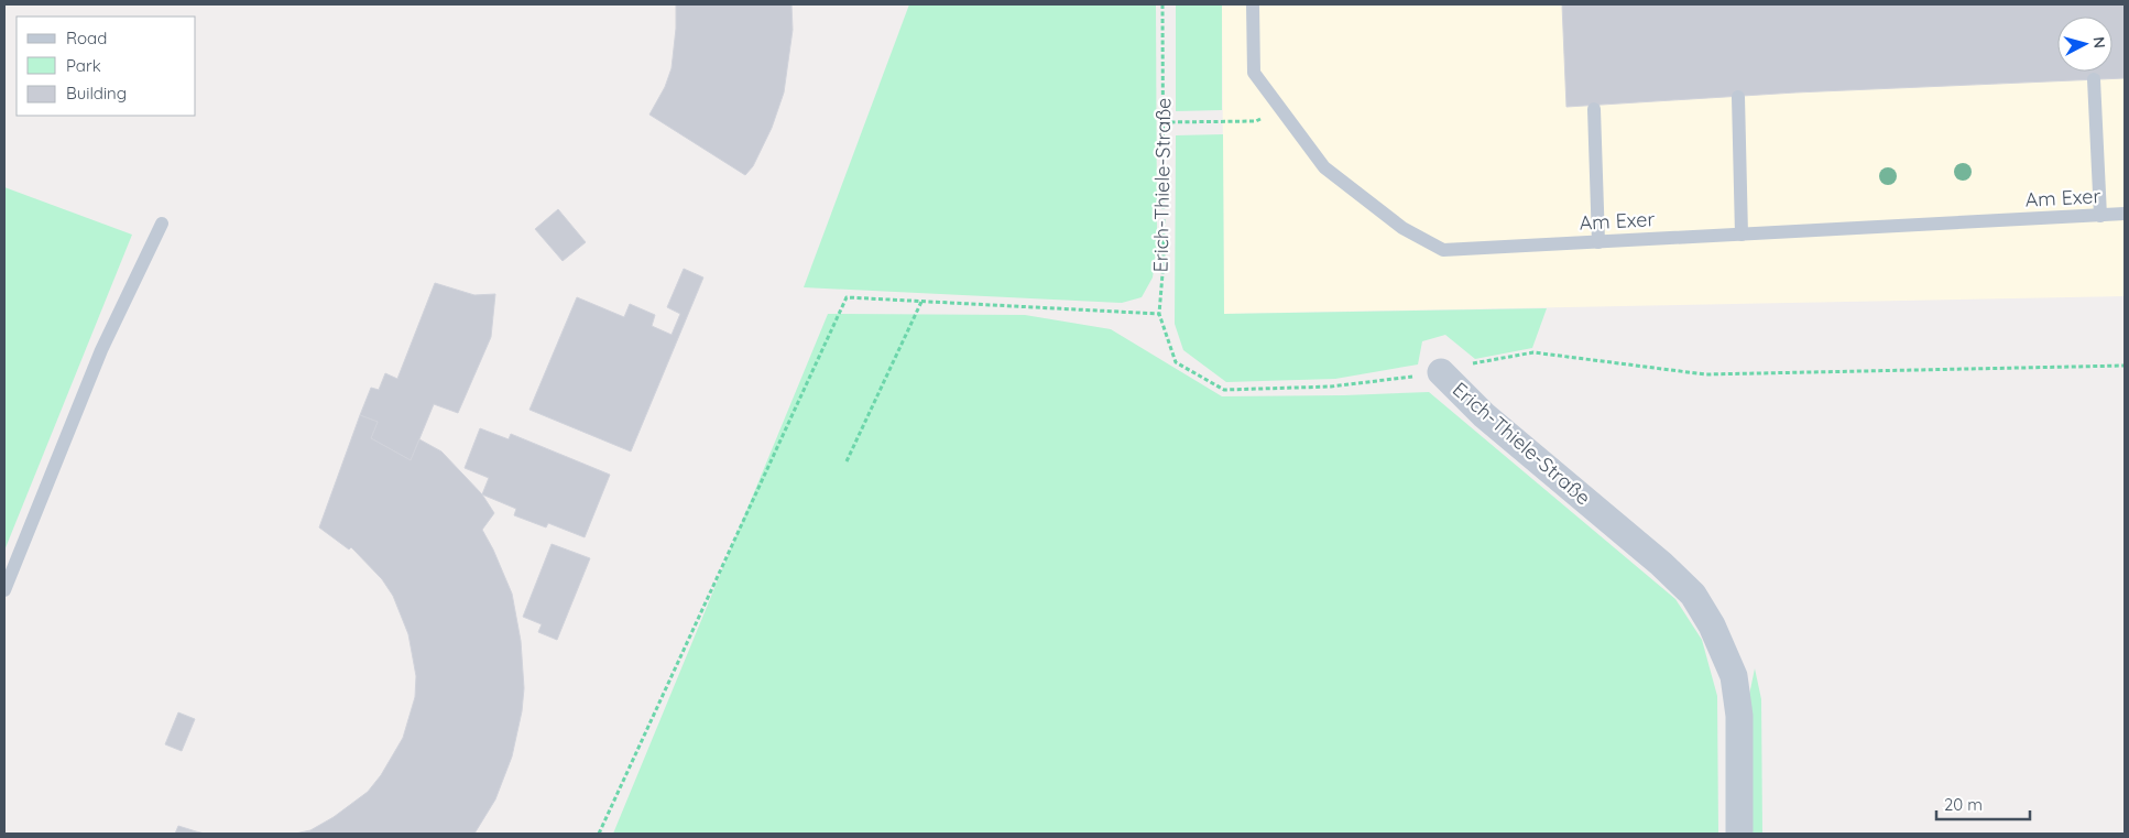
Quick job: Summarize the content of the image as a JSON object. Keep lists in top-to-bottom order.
{
  "streets": {
    "street": ["Erich-Thiele-Straße"],
    "lane": ["Am Exer"]
  },
  "legend": ["Road", "Park", "Building"],
  "scale_bar": "20 m",
  "north": "right"
}
